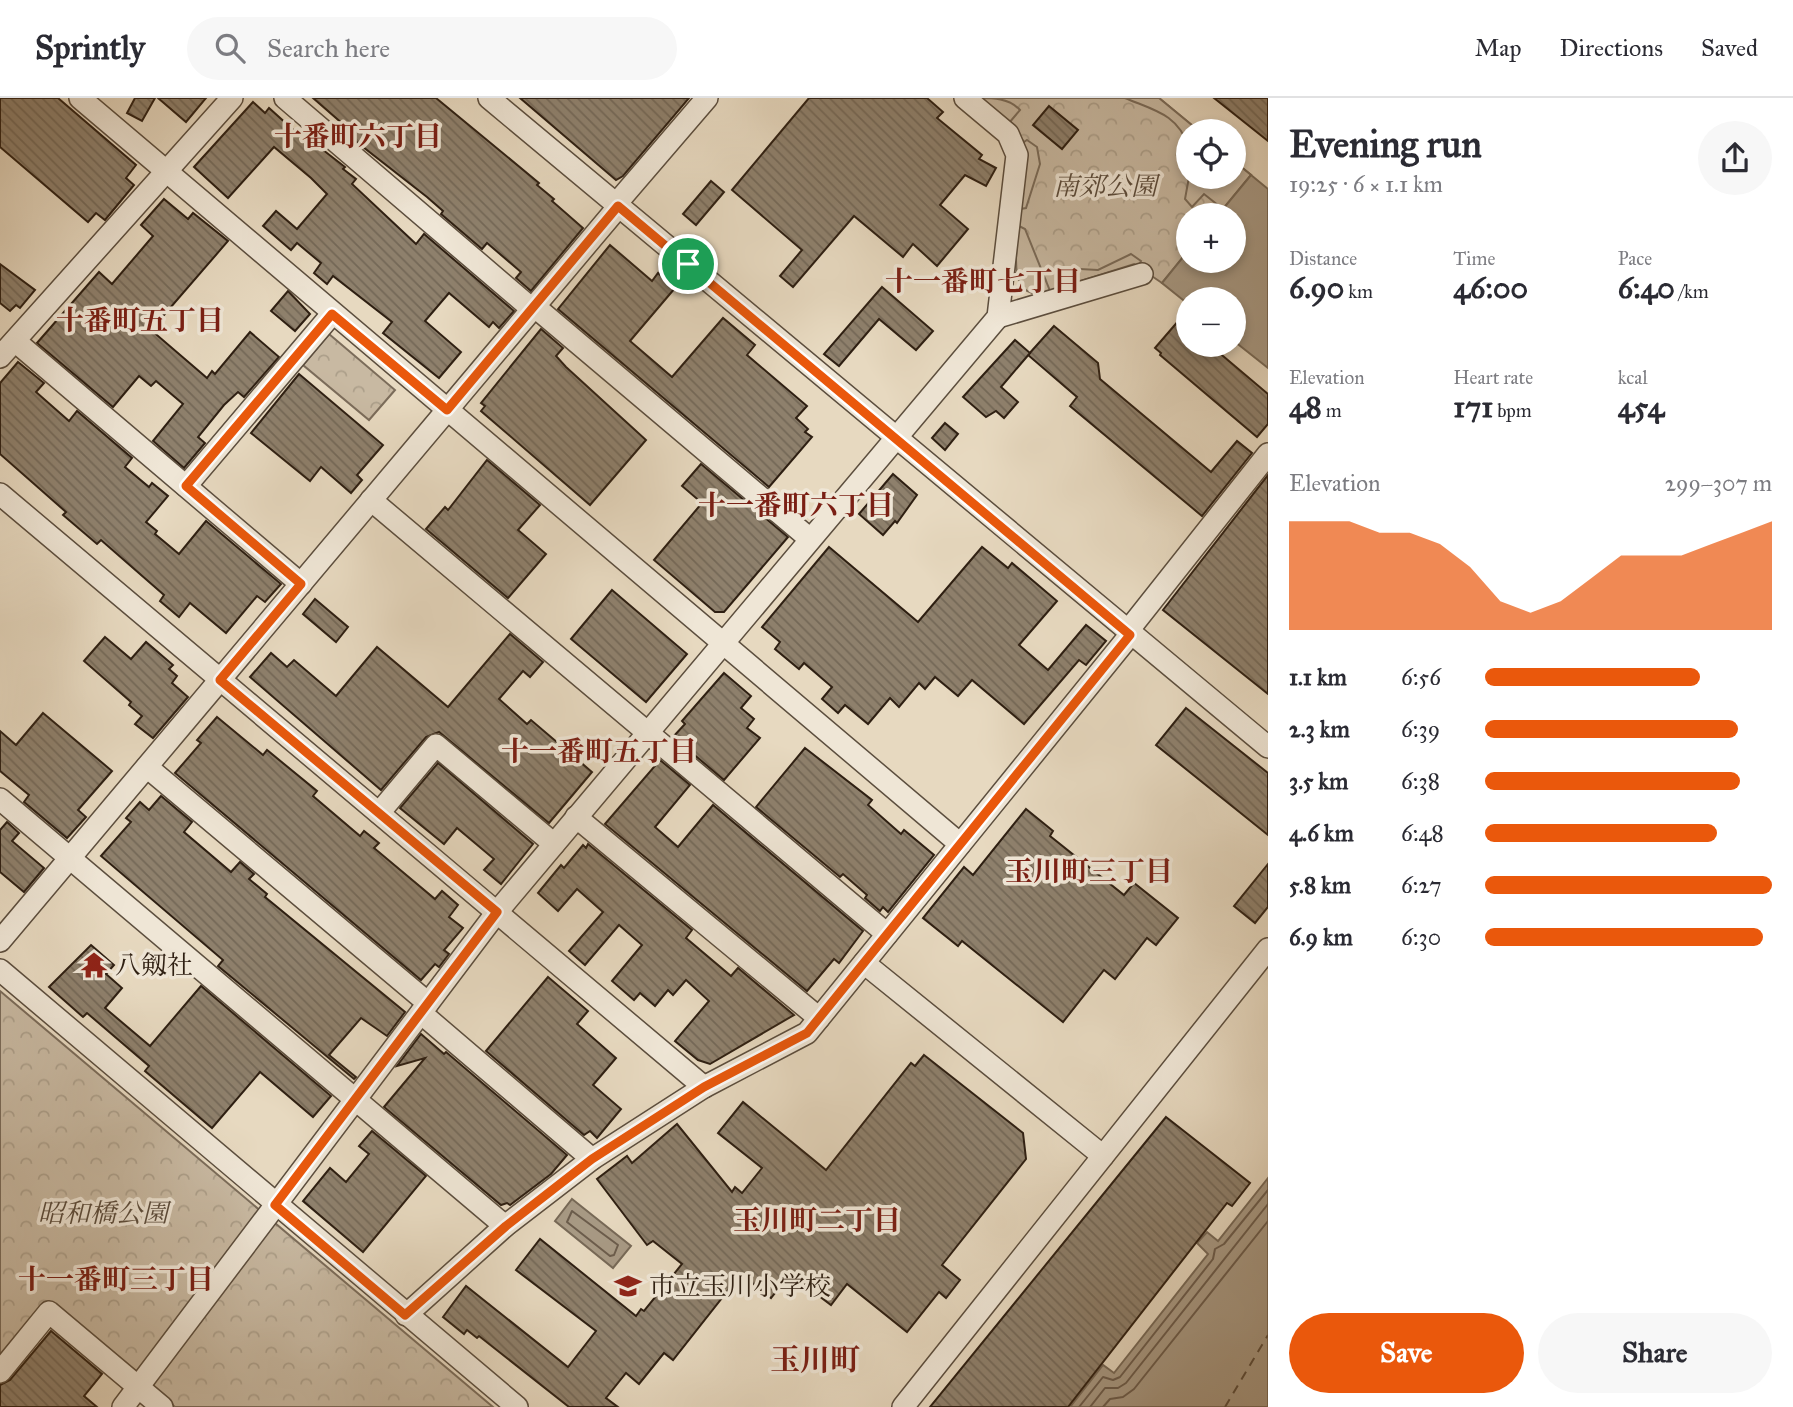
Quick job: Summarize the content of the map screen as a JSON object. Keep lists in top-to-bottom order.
{
  "districts": [
    "十番町六丁目",
    "十一番町七丁目",
    "十番町五丁目",
    "十一番町六丁目",
    "十一番町五丁目",
    "玉川町三丁目",
    "玉川町二丁目",
    "十一番町三丁目",
    "玉川町"
  ],
  "parks": ["南郊公園", "昭和橋公園"],
  "places": {
    "temple": ["八剱社"],
    "school or university": ["市立玉川小学校"]
  },
  "page": {
    "header": "Sprintly",
    "search": "Search here",
    "nav": ["Map", "Directions", "Saved"],
    "heading": ["Evening run", "19:25 · 6 × 1.1 km"],
    "map_buttons": ["+", "−"],
    "stats": [
      ["Distance", "6.90 km"],
      ["Time", "46:00"],
      ["Pace", "6:40 /km"],
      ["Elevation", "48 m"],
      ["Heart rate", "171 bpm"],
      ["kcal", "454"]
    ],
    "chart": ["Elevation", "299–307 m"],
    "list": [
      {
        "name": "1.1 km",
        "note": "6:56"
      },
      {
        "name": "2.3 km",
        "note": "6:39"
      },
      {
        "name": "3.5 km",
        "note": "6:38"
      },
      {
        "name": "4.6 km",
        "note": "6:48"
      },
      {
        "name": "5.8 km",
        "note": "6:27"
      },
      {
        "name": "6.9 km",
        "note": "6:30"
      }
    ],
    "buttons": ["Save", "Share"]
  }
}
